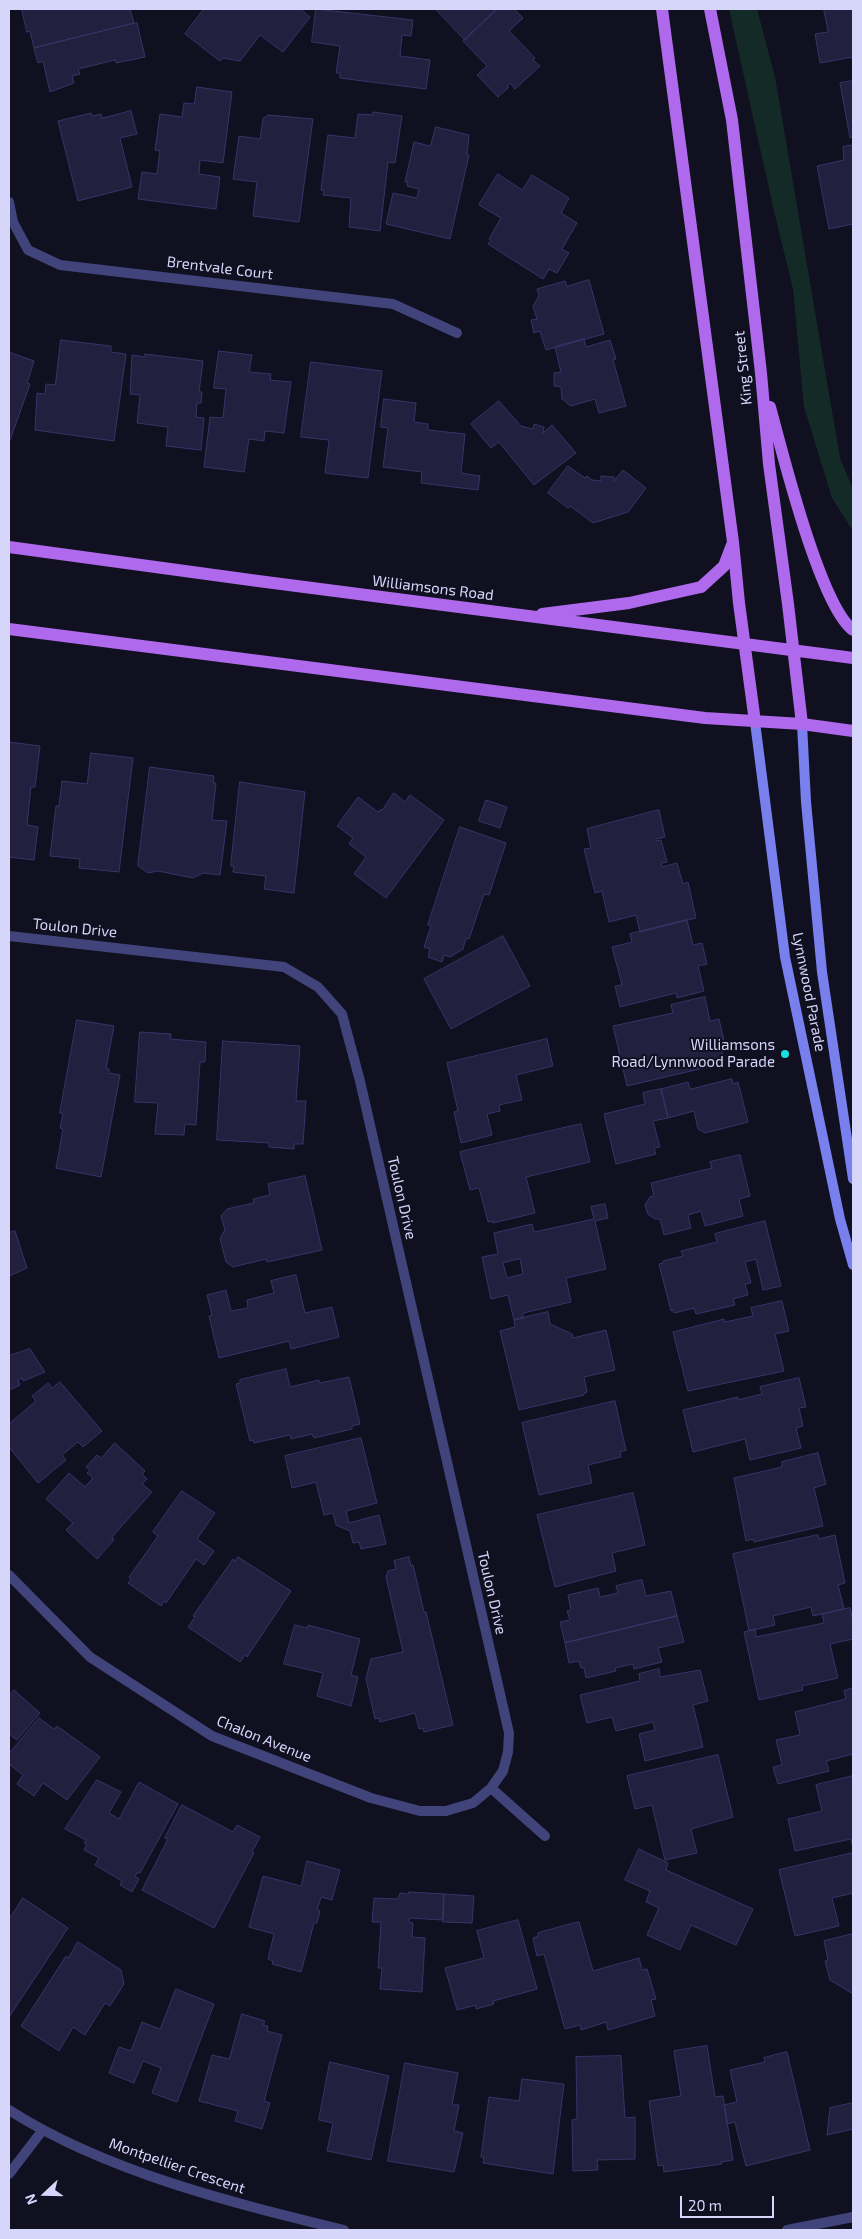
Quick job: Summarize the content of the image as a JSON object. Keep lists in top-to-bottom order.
{
  "streets": {
    "main road": ["King Street", "Williamsons Road", "Lynnwood Parade"],
    "street": [
      "Brentvale Court",
      "Toulon Drive",
      "Chalon Avenue",
      "Montpellier Crescent"
    ]
  },
  "crossings": [
    ["King Street", "Williamsons Road"],
    ["King Street", "Lynnwood Parade"],
    ["Toulon Drive", "Chalon Avenue"]
  ],
  "places": ["Williamsons Road/Lynnwood Parade"],
  "scale_bar": "20 m",
  "north": "left"
}
